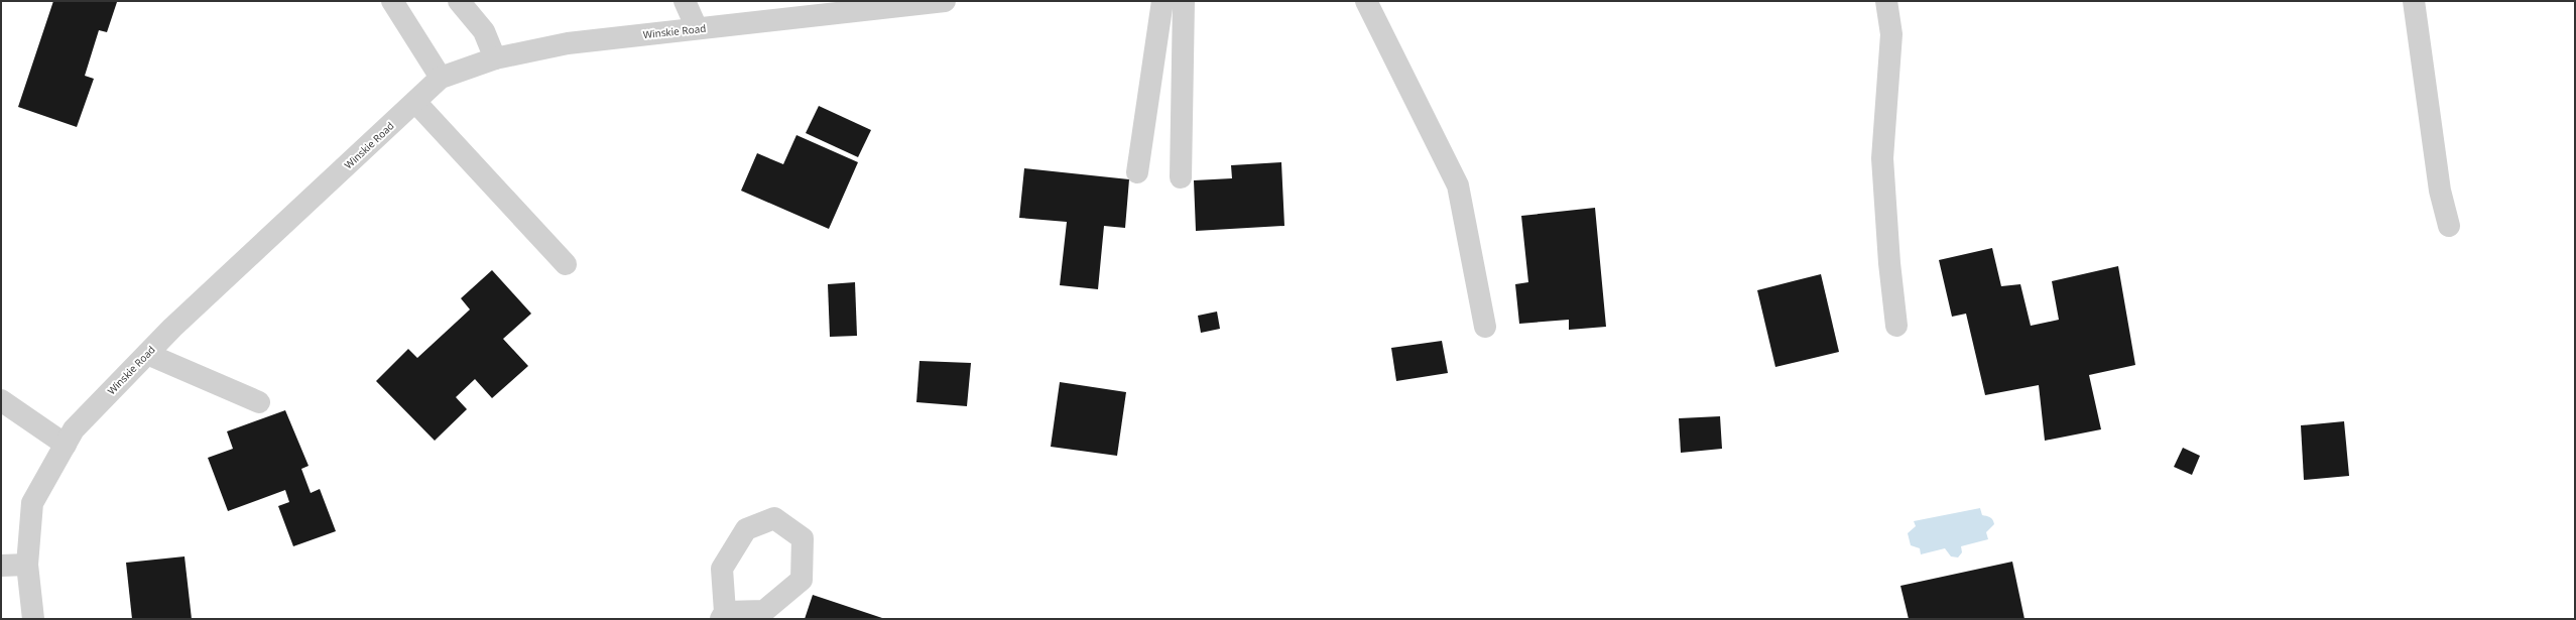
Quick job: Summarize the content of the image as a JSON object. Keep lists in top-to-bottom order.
{
  "streets": {
    "street": ["Winskie Road"]
  }
}
